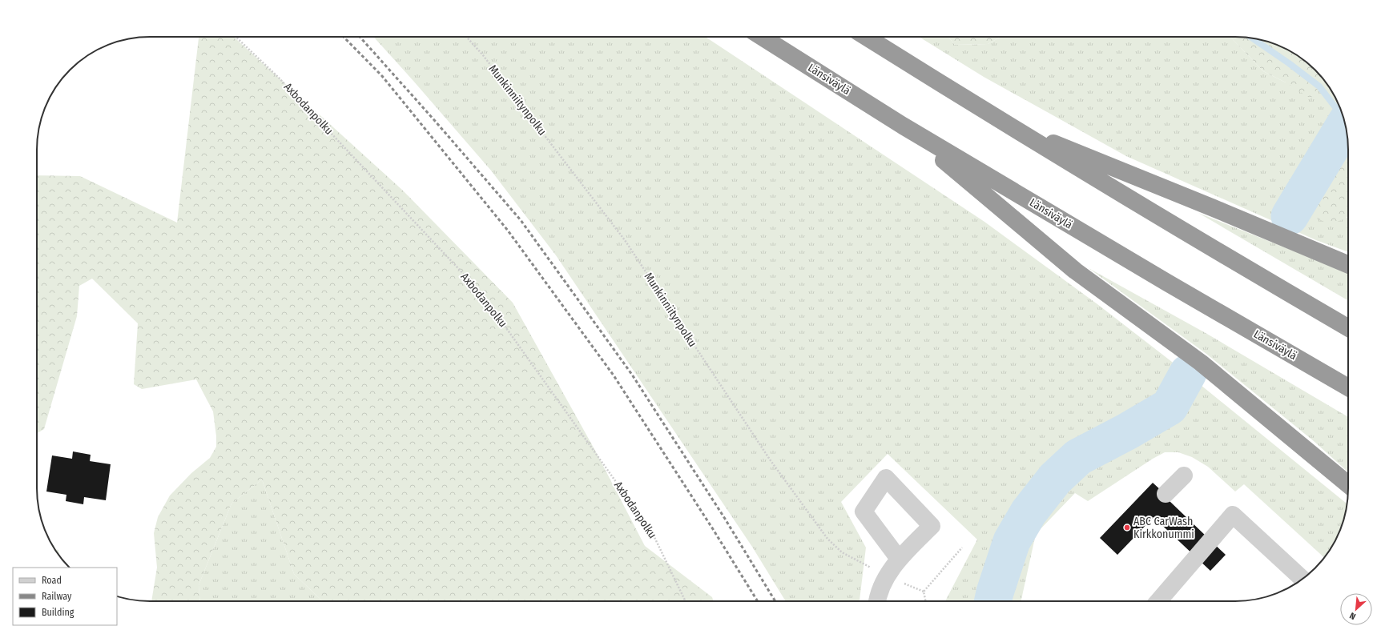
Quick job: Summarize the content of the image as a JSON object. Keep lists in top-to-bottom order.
{
  "streets": {
    "highway": ["Länsiväylä"],
    "path": ["Munkinniitynpolku", "Axbodanpolku"]
  },
  "places": ["ABC CarWash Kirkkonummi"],
  "legend": ["Road", "Railway", "Building"],
  "north": "bottom left"
}
